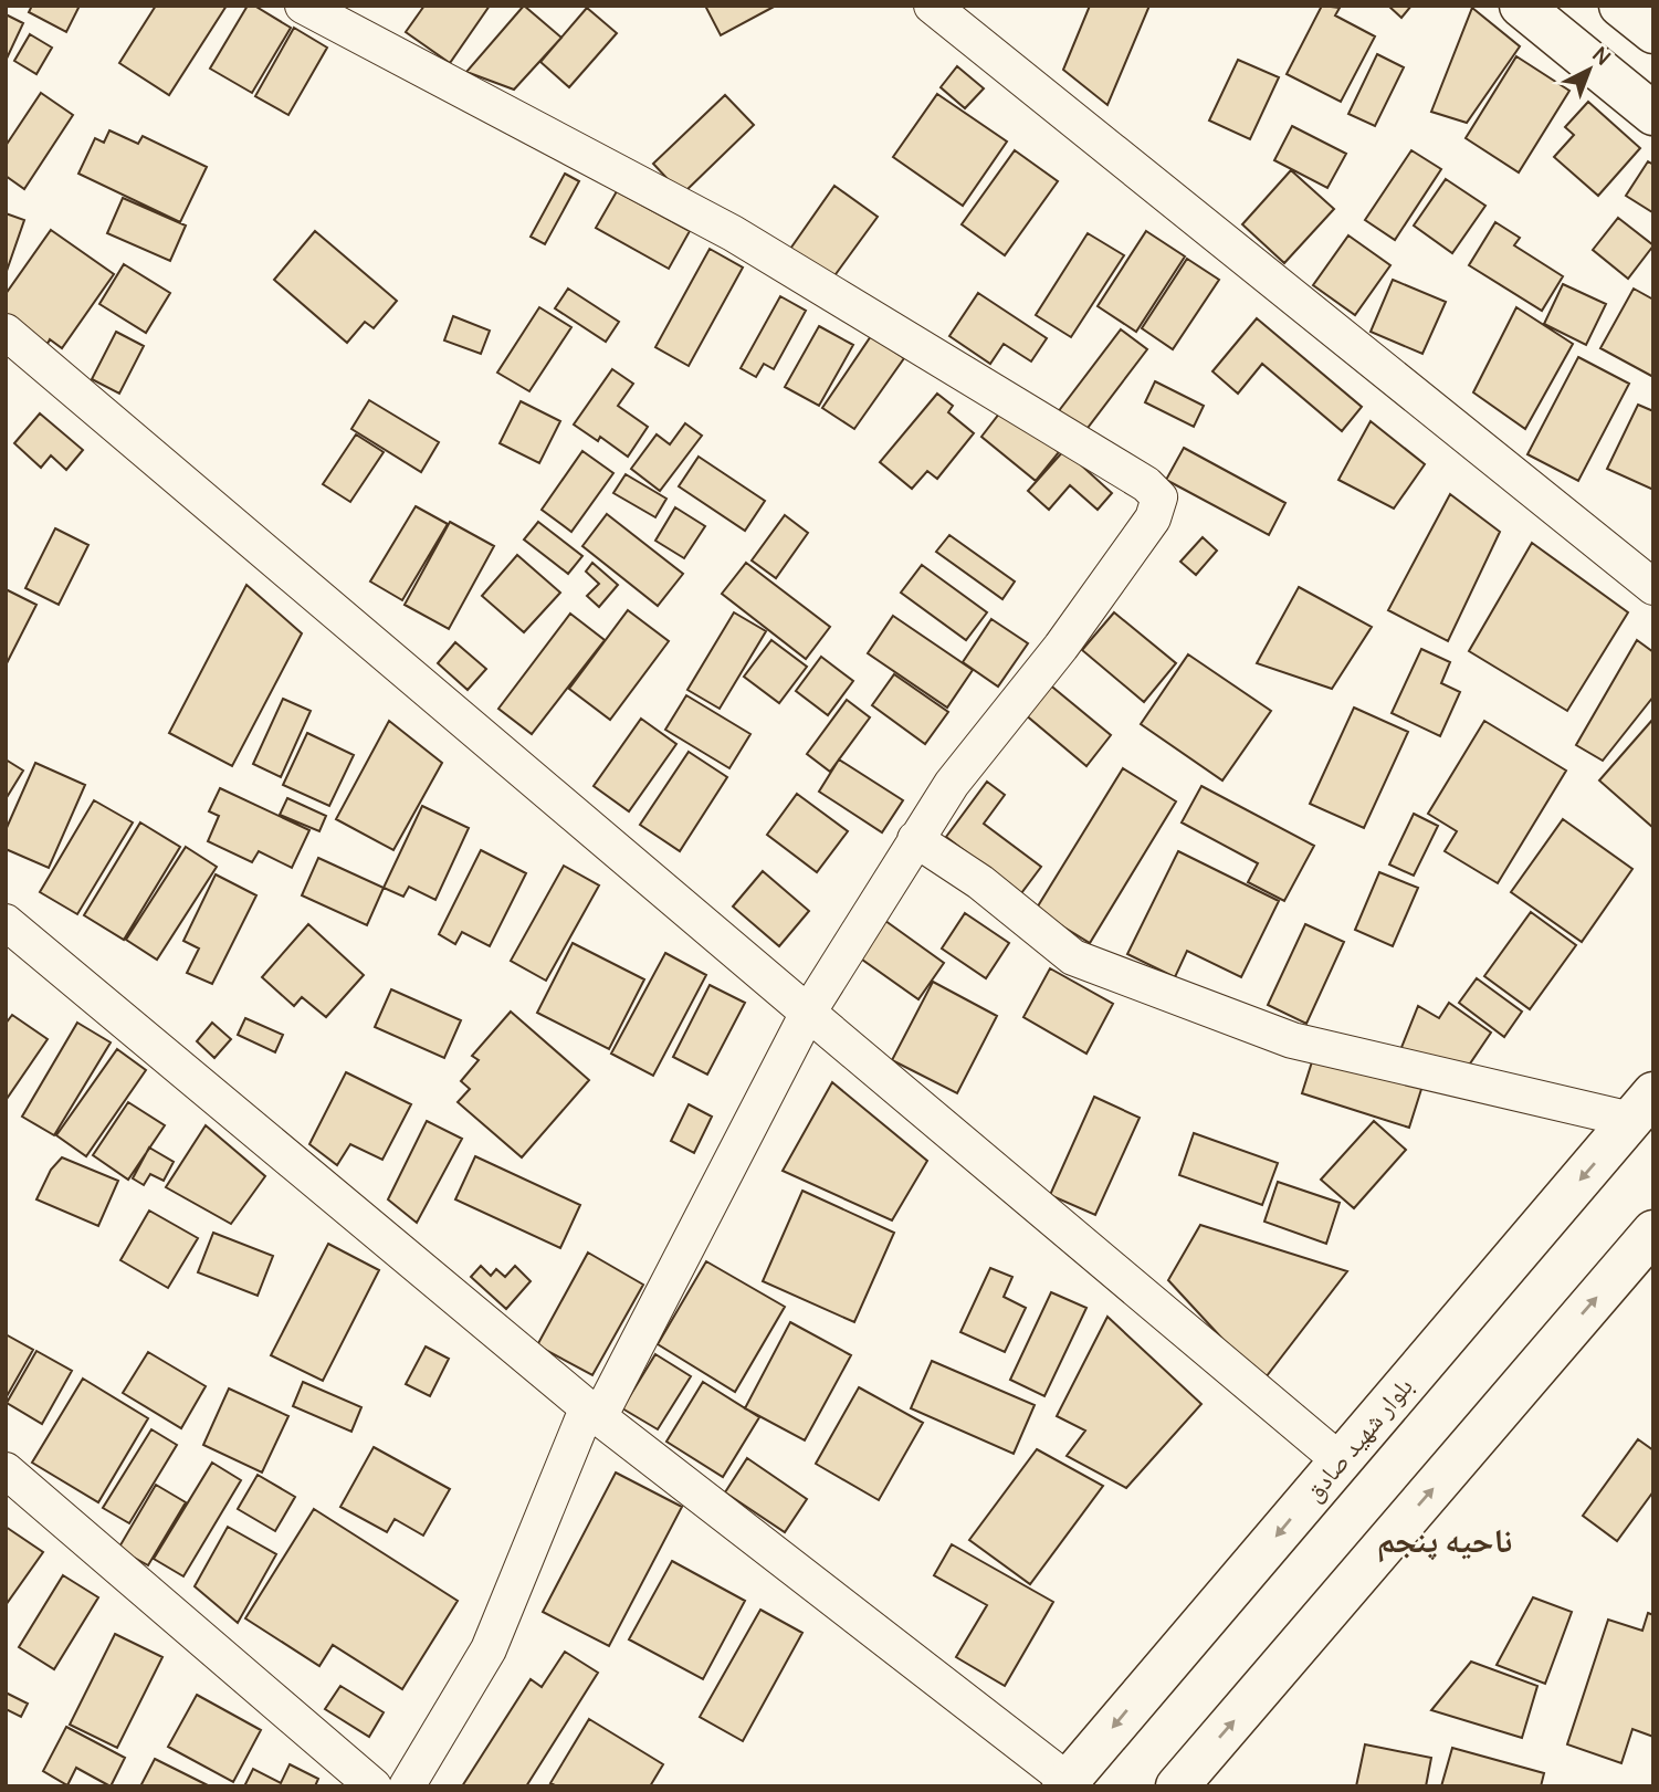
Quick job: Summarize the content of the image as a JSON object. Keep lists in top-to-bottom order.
{
  "streets": {
    "main road": ["بلوار شهید صادق"]
  },
  "districts": ["ناحیه پنجم"],
  "north": "top right"
}
